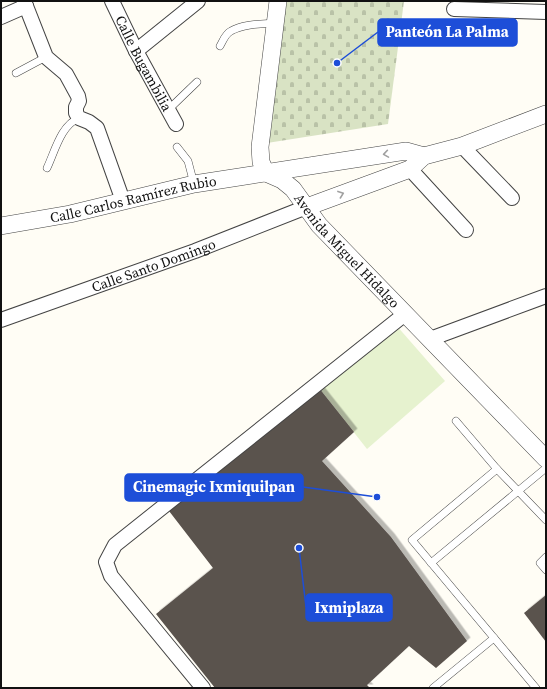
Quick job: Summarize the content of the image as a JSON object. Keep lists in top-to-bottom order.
{
  "streets": {
    "street": [
      "Calle Bugambilia",
      "Calle Carlos Ramírez Rubio",
      "Avenida Miguel Hidalgo",
      "Calle Santo Domingo"
    ]
  },
  "crossings": [
    ["Calle Carlos Ramírez Rubio", "Avenida Miguel Hidalgo"],
    ["Avenida Miguel Hidalgo", "Calle Santo Domingo"]
  ],
  "places": ["Panteón La Palma", "Cinemagic Ixmiquilpan", "Ixmiplaza"]
}
